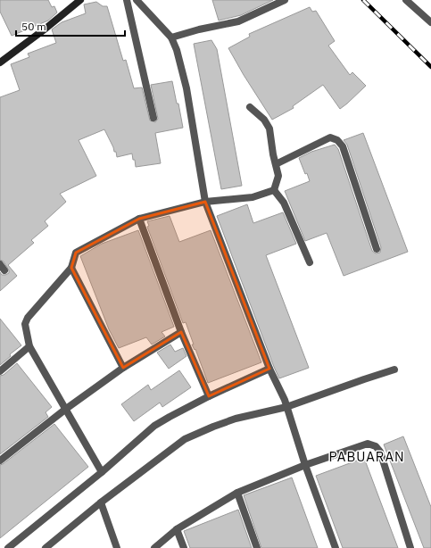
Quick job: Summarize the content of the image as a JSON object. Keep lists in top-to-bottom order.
{
  "districts": ["PABUARAN"],
  "scale_bar": "50 m"
}
